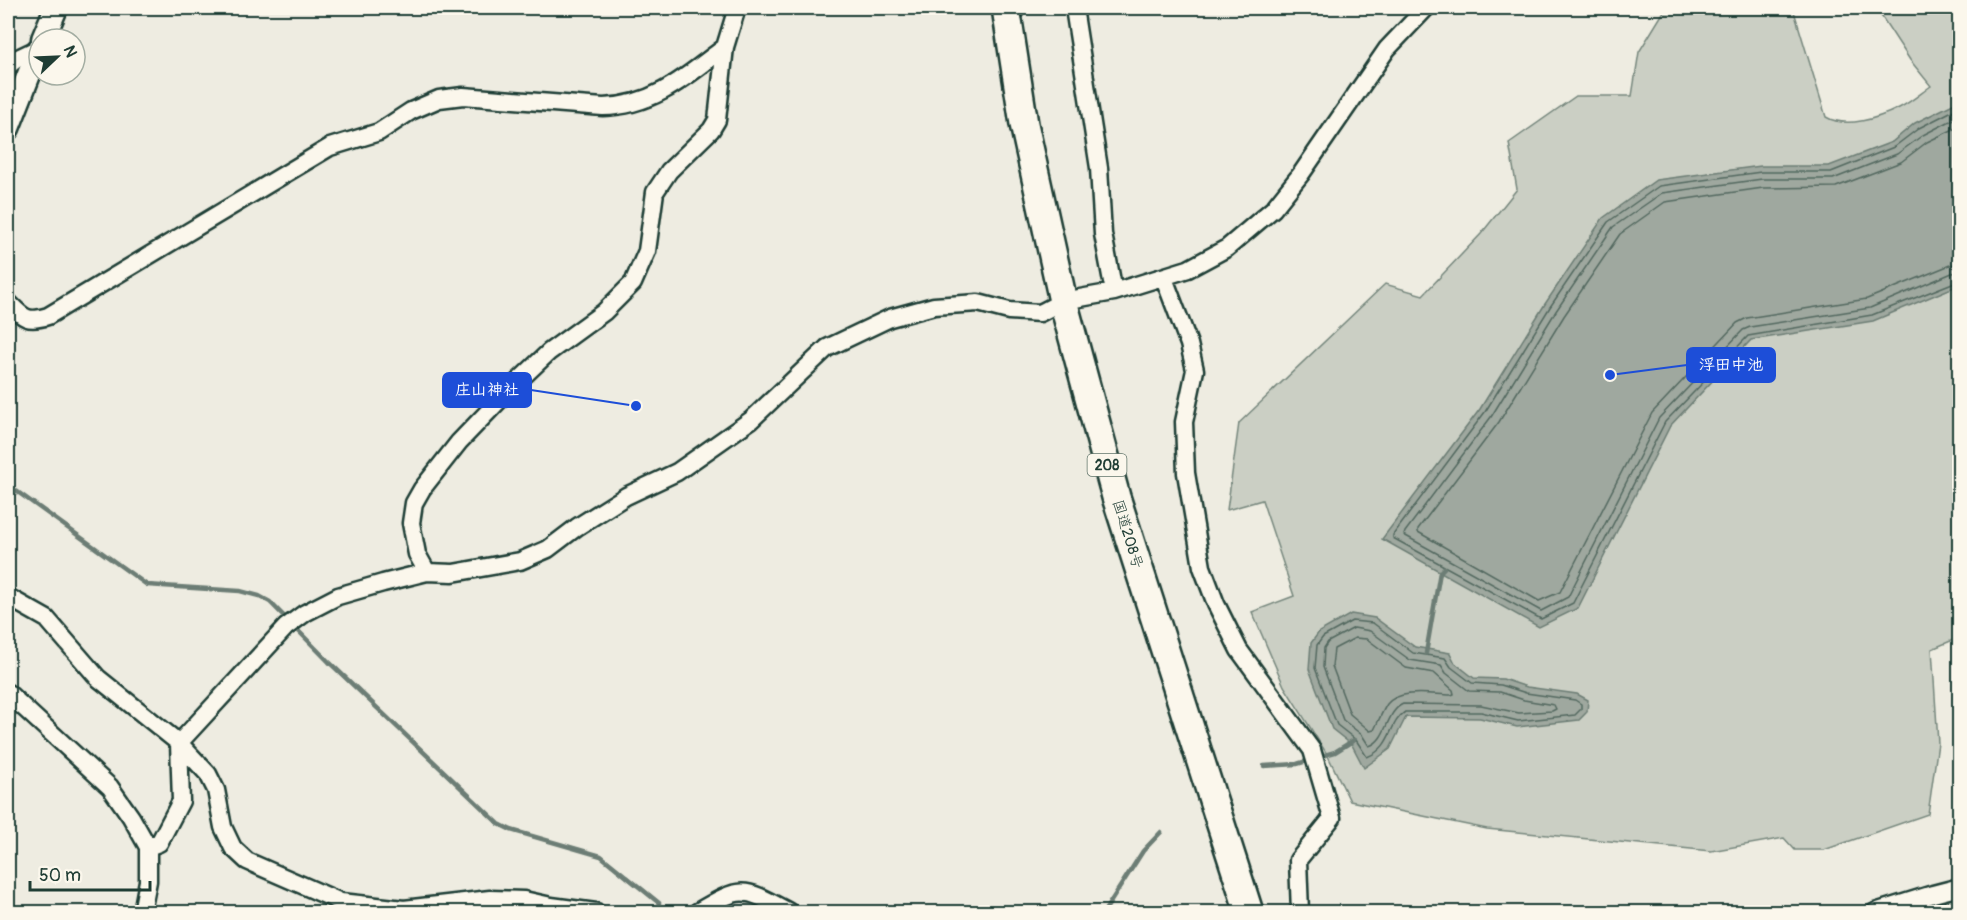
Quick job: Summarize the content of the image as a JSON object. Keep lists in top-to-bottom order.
{
  "streets": {
    "highway": ["208", "国道208号"]
  },
  "places": ["浮田中池", "庄山神社"],
  "scale_bar": "50 m",
  "north": "top right"
}
